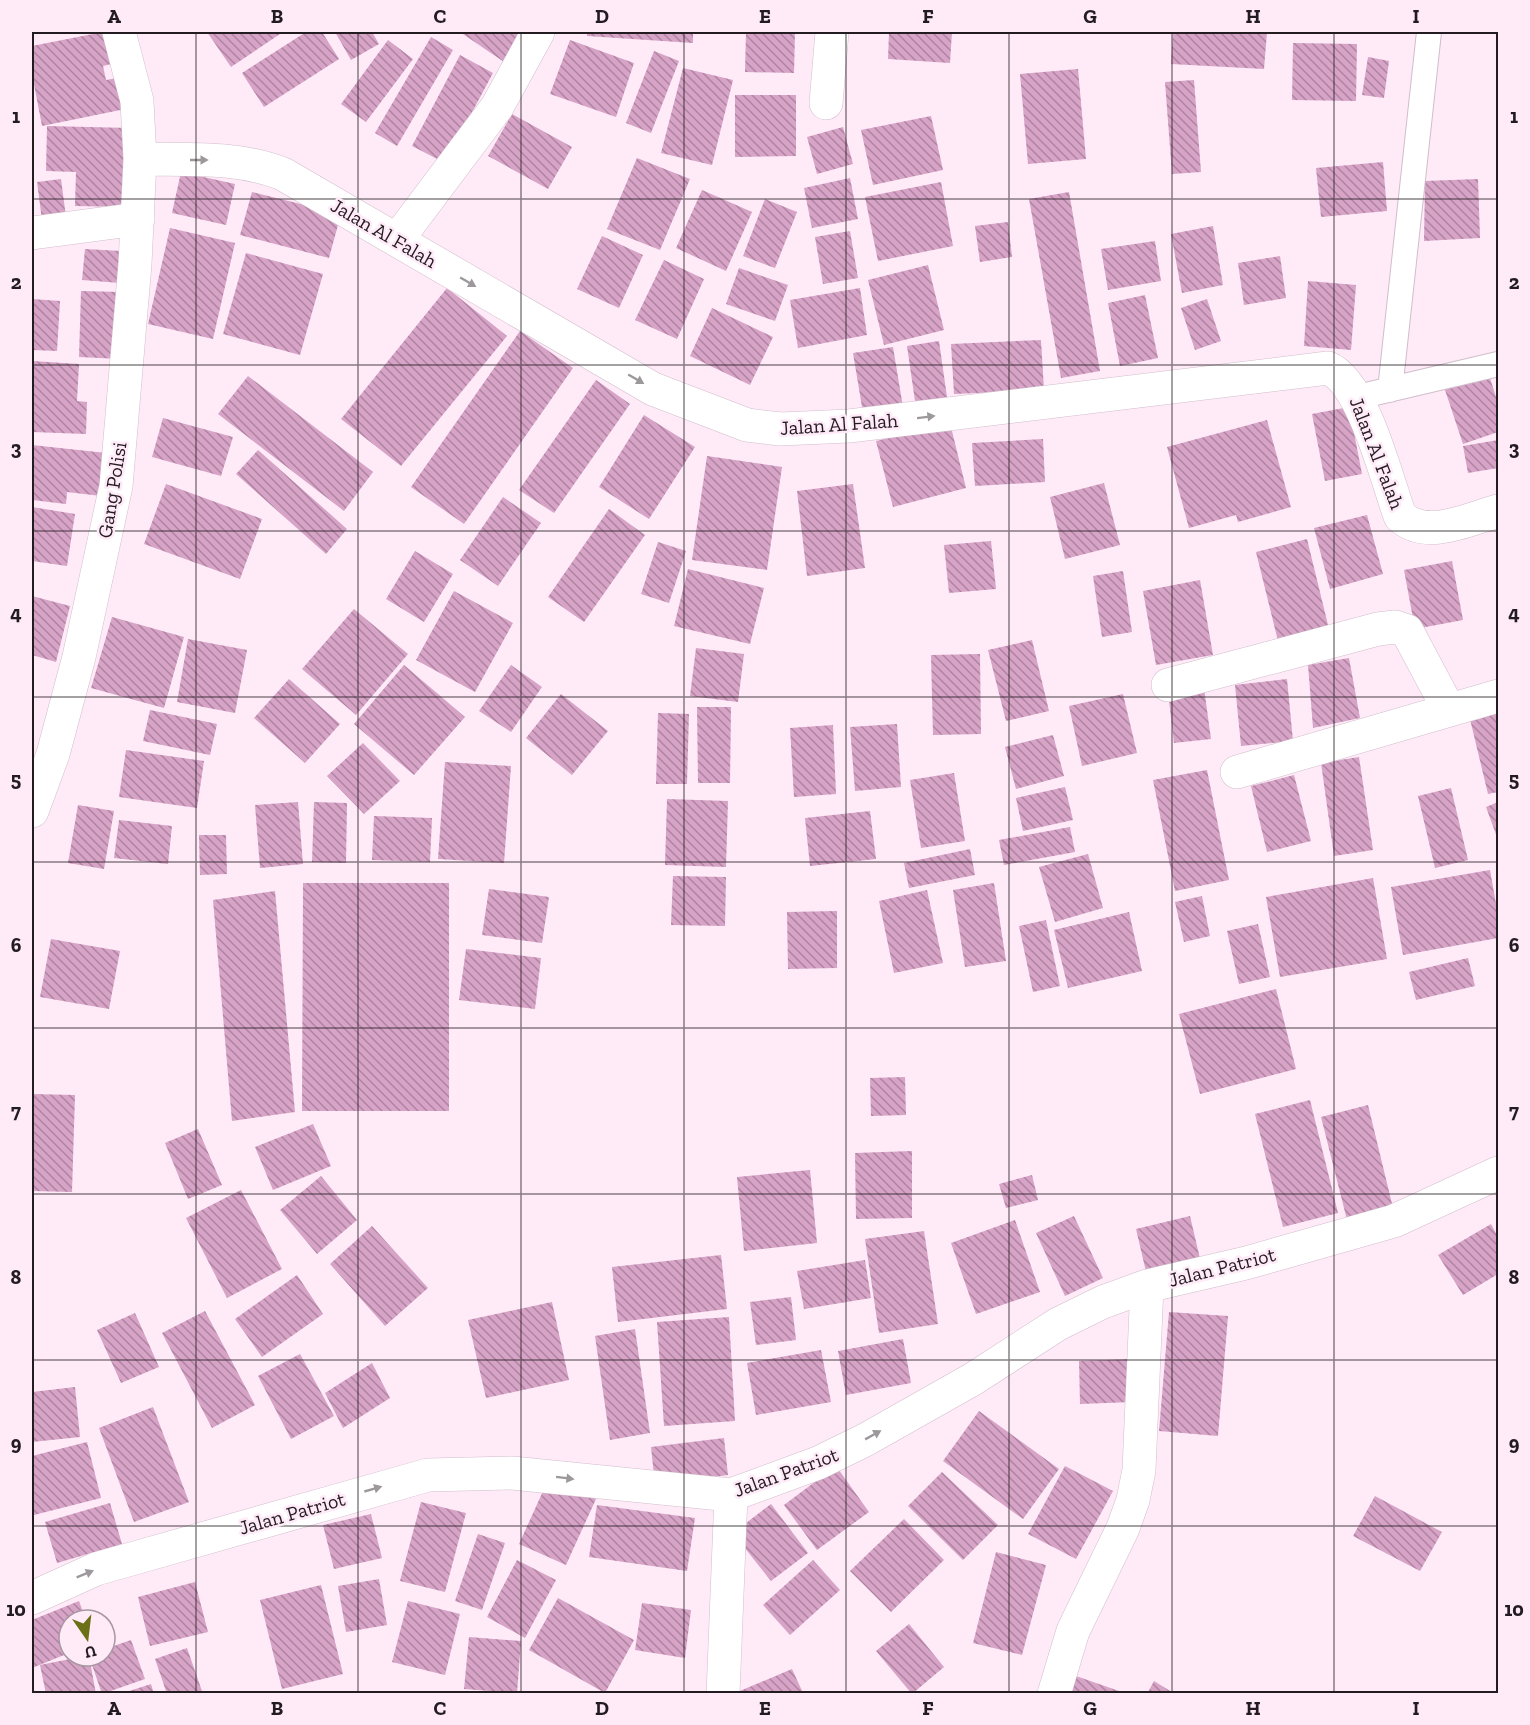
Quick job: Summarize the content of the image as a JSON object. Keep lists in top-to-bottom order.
{
  "streets": {
    "street": ["Jalan Al Falah", "Gang Polisi", "Jalan Patriot"]
  },
  "crossings": [
    ["Jalan Al Falah", "Gang Polisi"]
  ],
  "one_way": ["Jalan Al Falah", "Jalan Patriot"],
  "north": "bottom",
  "grid": {
    "columns": [
      "A",
      "B",
      "C",
      "D",
      "E",
      "F",
      "G",
      "H",
      "I"
    ],
    "rows": [
      "1",
      "2",
      "3",
      "4",
      "5",
      "6",
      "7",
      "8",
      "9",
      "10"
    ]
  }
}
